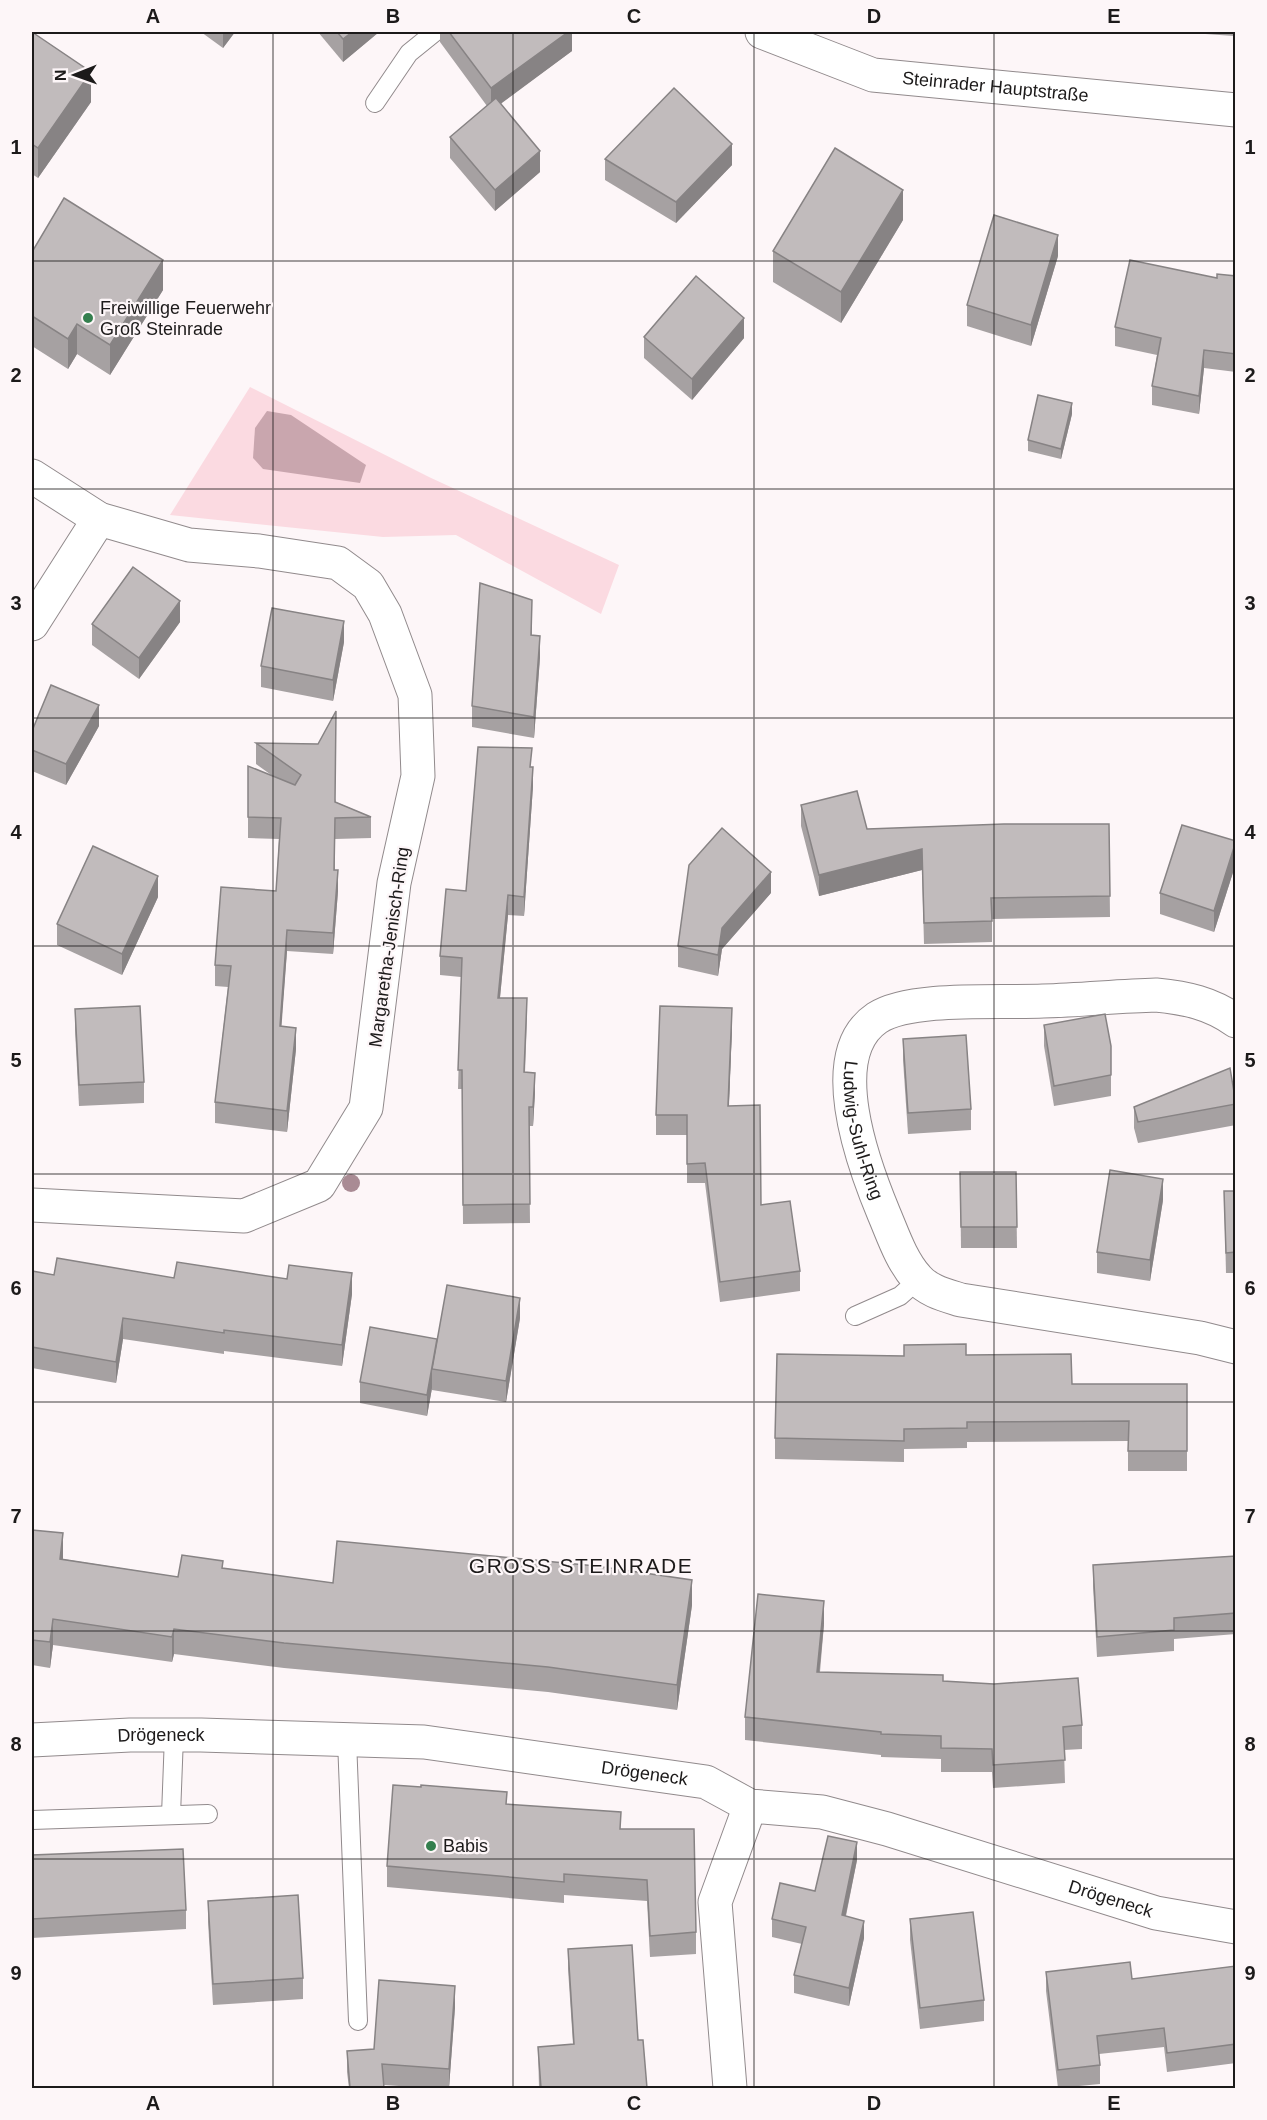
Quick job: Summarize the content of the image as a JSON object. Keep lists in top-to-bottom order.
{
  "streets": {
    "street": [
      "Steinrader Hauptstraße",
      "Margaretha-Jenisch-Ring",
      "Ludwig-Suhl-Ring",
      "Drögeneck"
    ]
  },
  "districts": ["GROSS STEINRADE"],
  "places": ["Freiwillige Feuerwehr Groß Steinrade", "Babis"],
  "north": "left",
  "grid": {
    "columns": [
      "A",
      "B",
      "C",
      "D",
      "E"
    ],
    "rows": [
      "1",
      "2",
      "3",
      "4",
      "5",
      "6",
      "7",
      "8",
      "9"
    ]
  }
}
